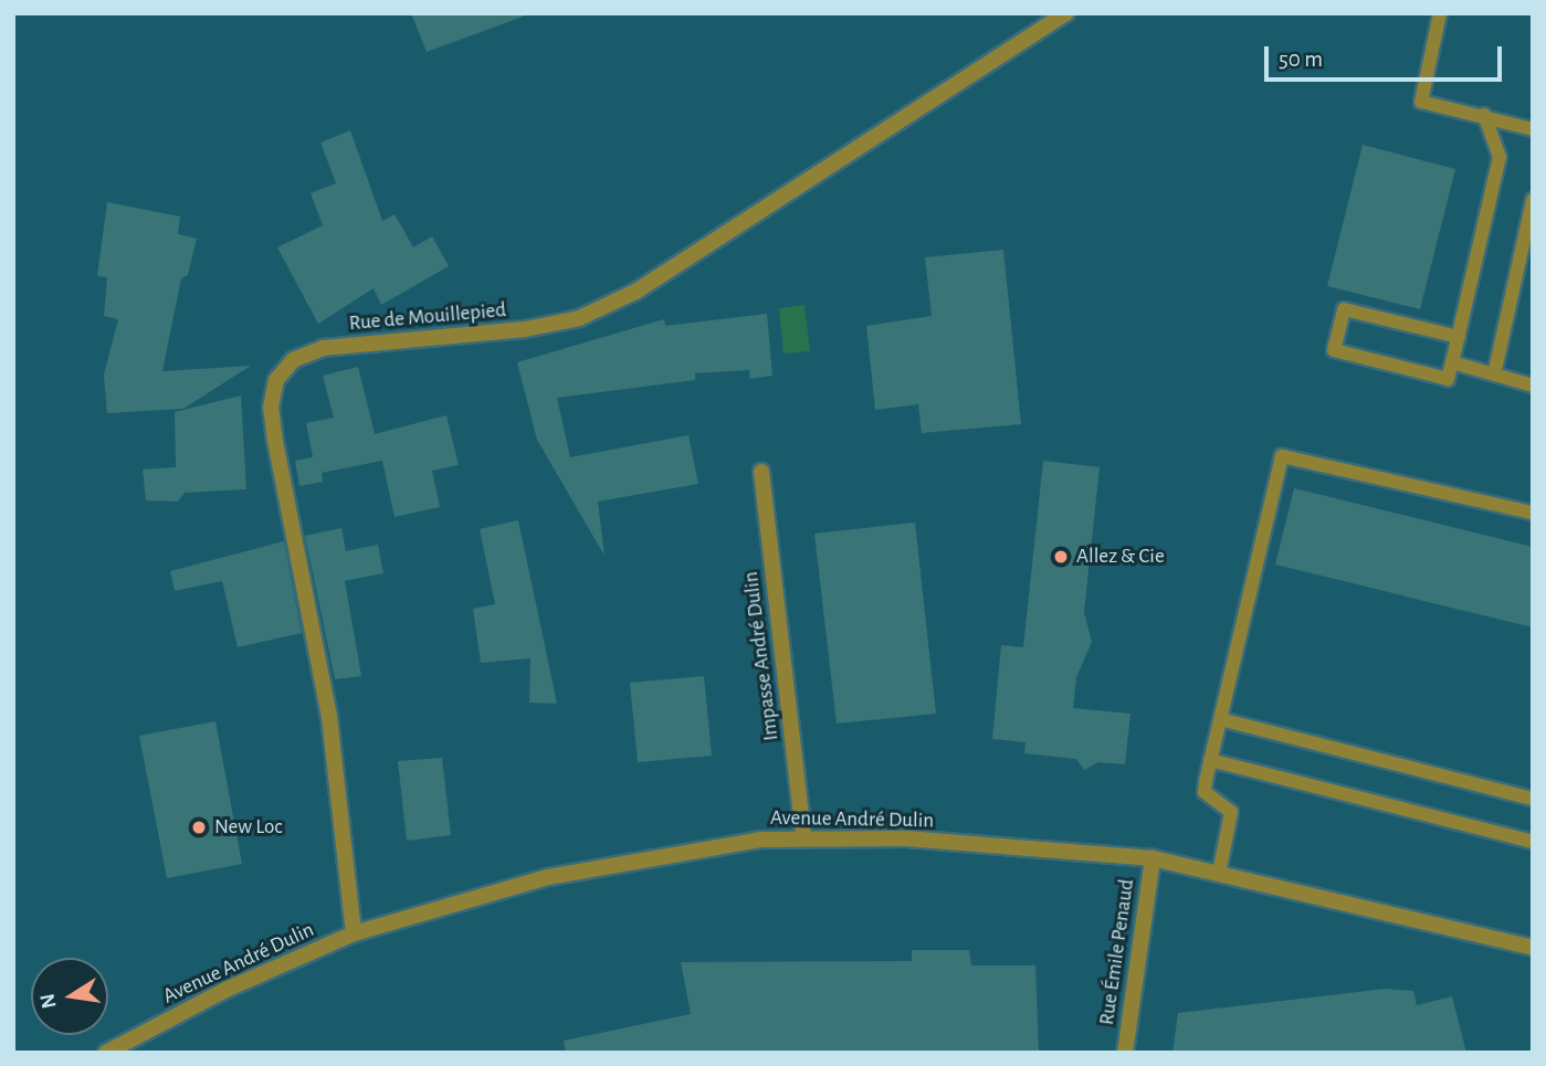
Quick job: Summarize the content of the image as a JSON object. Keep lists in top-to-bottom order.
{
  "streets": {
    "street": [
      "Rue de Mouillepied",
      "Impasse André Dulin",
      "Avenue André Dulin",
      "Rue Émile Penaud"
    ]
  },
  "crossings": [
    ["Rue de Mouillepied", "Avenue André Dulin"],
    ["Impasse André Dulin", "Avenue André Dulin"],
    ["Avenue André Dulin", "Rue Émile Penaud"]
  ],
  "places": ["Allez & Cie", "New Loc"],
  "scale_bar": "50 m",
  "north": "left"
}
